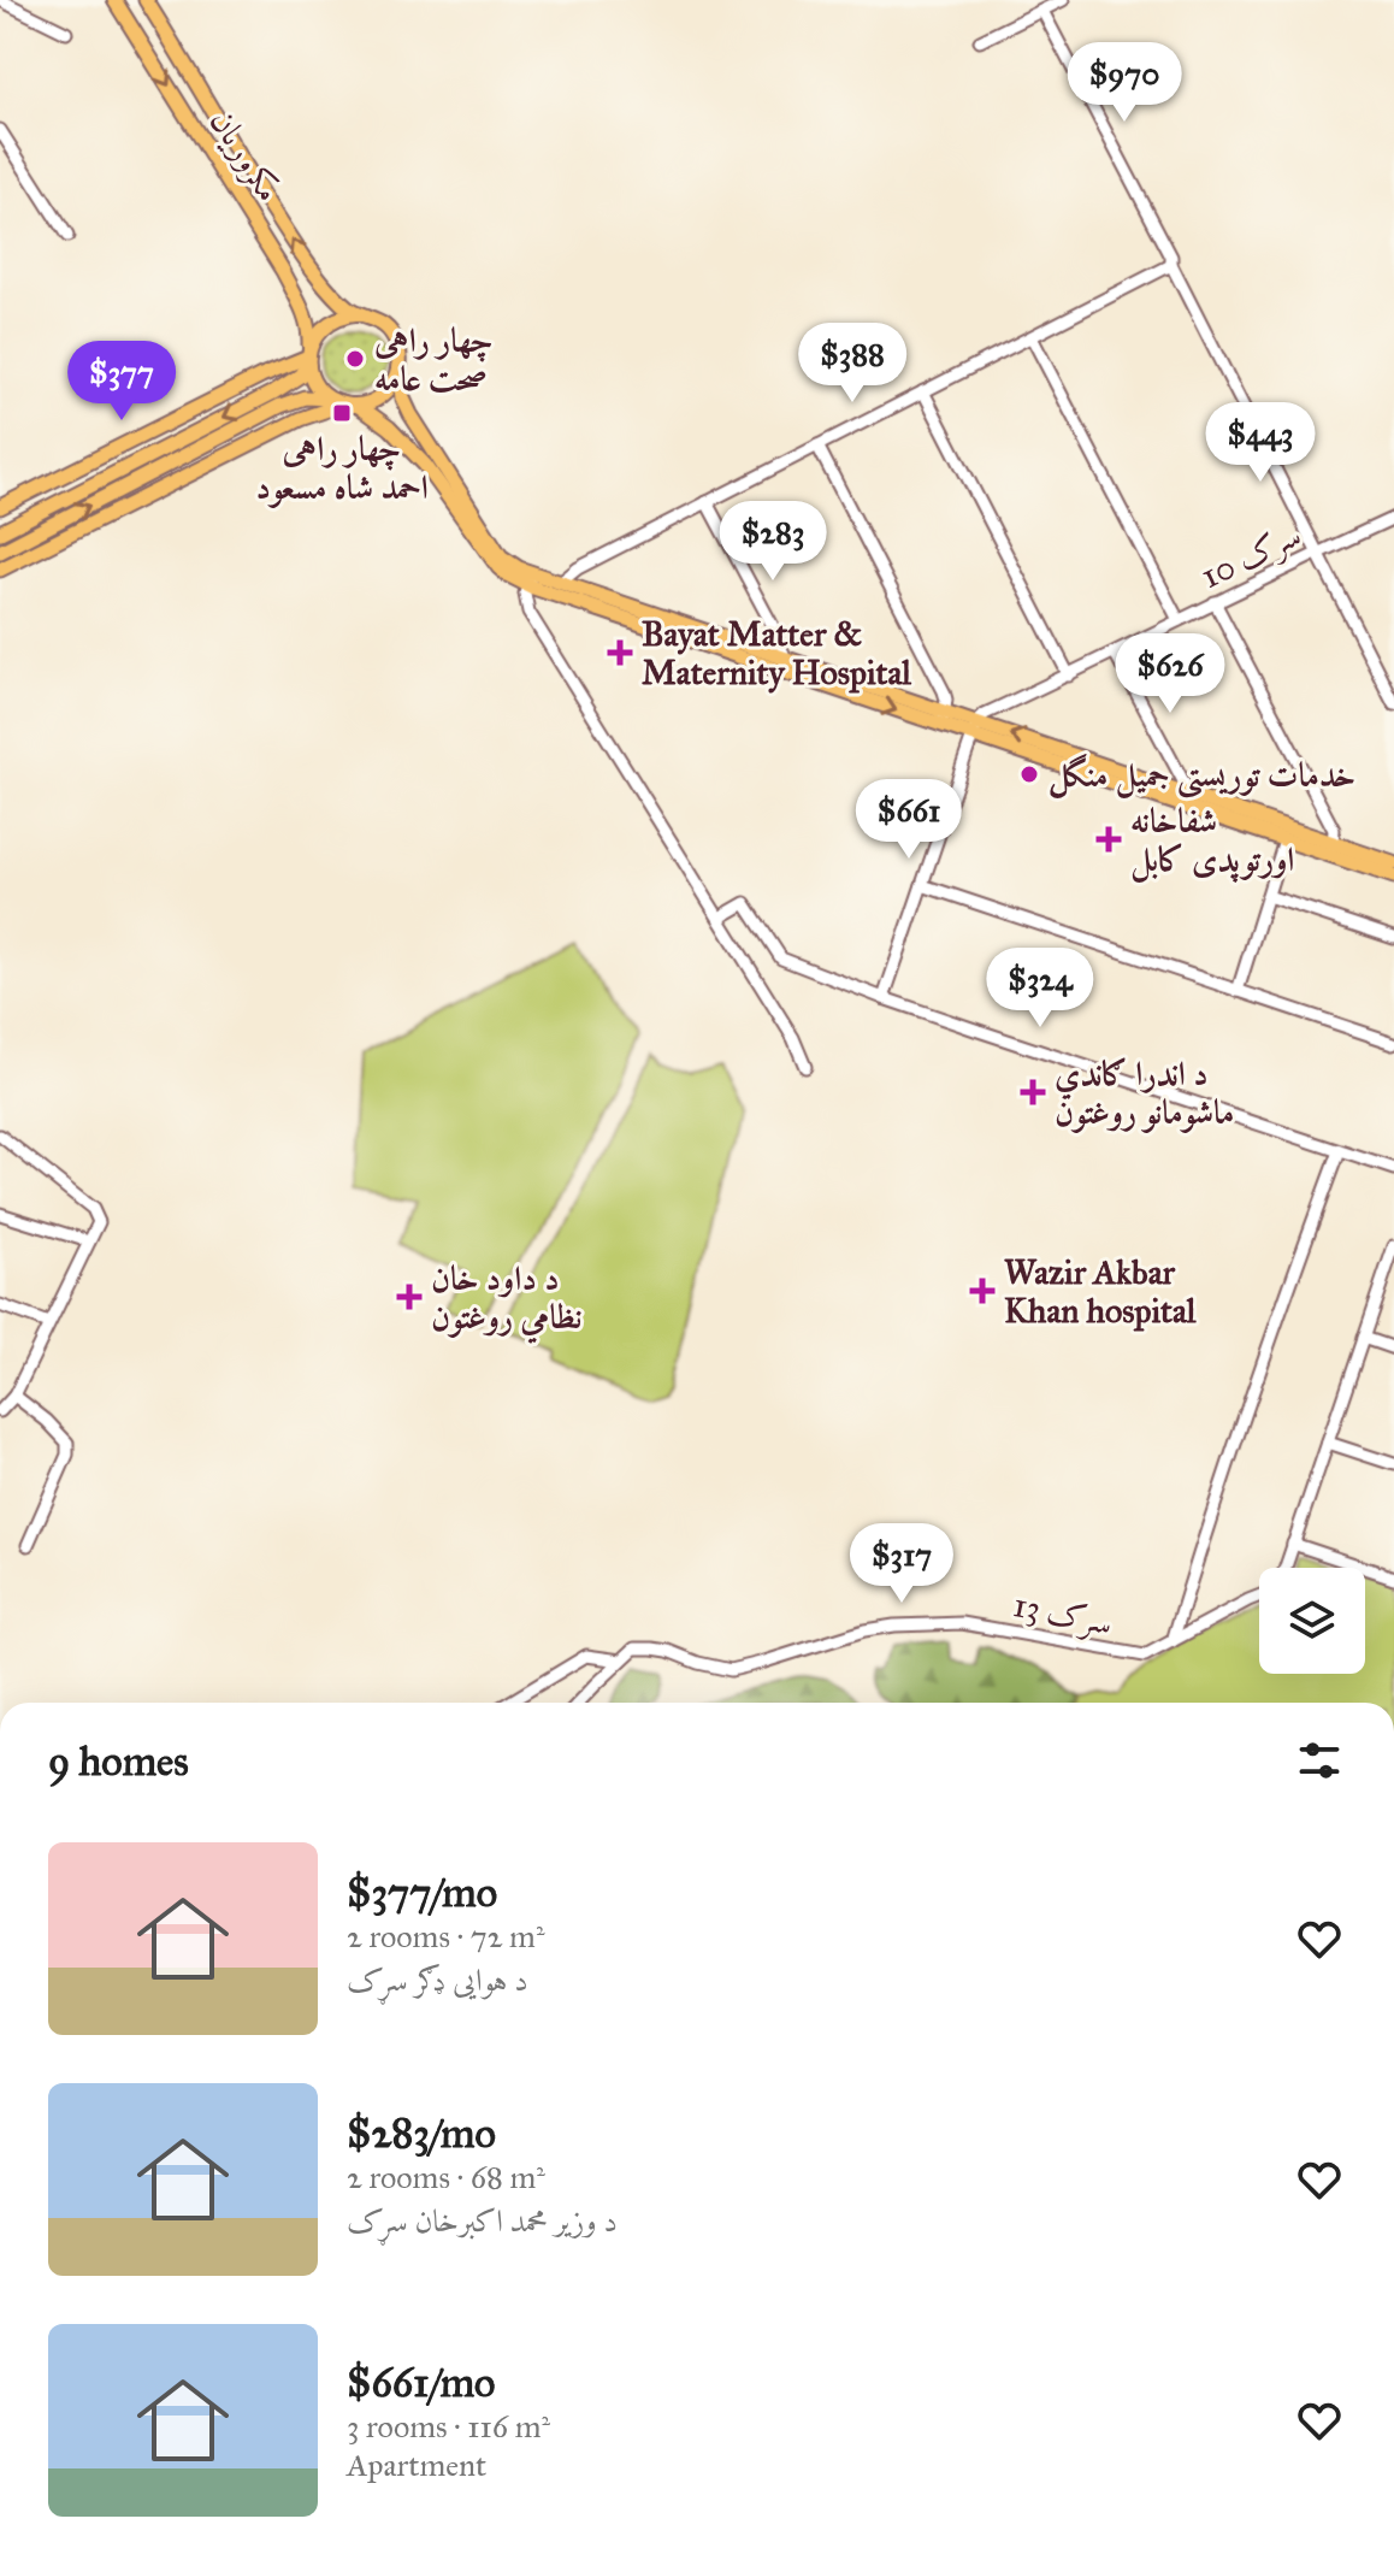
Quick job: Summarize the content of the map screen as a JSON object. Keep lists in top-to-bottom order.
{
  "streets": {
    "main road": ["مکروریان"],
    "street": ["سرک 10", "سرک 13"]
  },
  "places": {
    "other": ["چهار راهی صحت عامه", "خدمات توریستی جمیل منگل"],
    "transit": ["چهار راهی احمد شاه مسعود"],
    "health": [
      "Bayat Matter & Maternity Hospital",
      "شفاخانه اورتوپدی کابل",
      "د اندرا ګاندي ماشومانو روغتون",
      "Wazir Akbar Khan hospital",
      "د داود خان نظامي روغتون"
    ]
  },
  "page": {
    "price": [
      "$970",
      "$388",
      "$377",
      "$443",
      "$283",
      "$626",
      "$661",
      "$324",
      "$317"
    ],
    "heading": "9 homes",
    "list": [
      {
        "name": "$377/mo",
        "note": "2 rooms · 72 m² · د هوایی ډګر سړک"
      },
      {
        "name": "$283/mo",
        "note": "2 rooms · 68 m² · د وزیر محمد اکبرخان سړک"
      },
      {
        "name": "$661/mo",
        "note": "3 rooms · 116 m² · Apartment"
      }
    ]
  }
}
